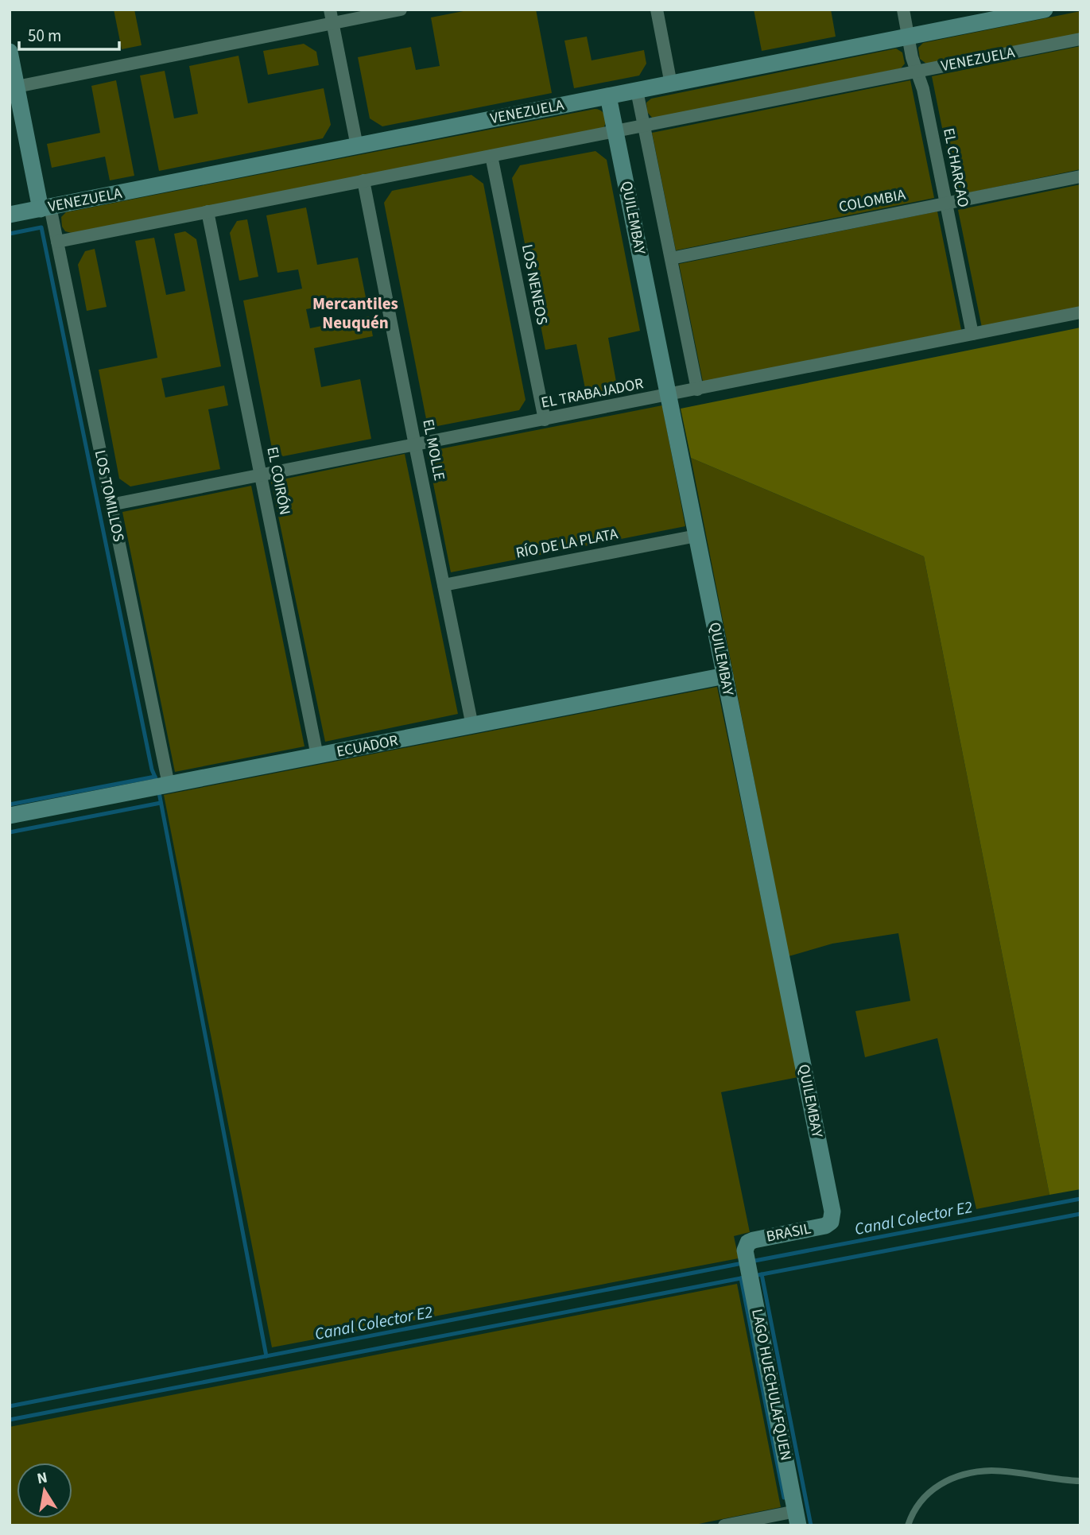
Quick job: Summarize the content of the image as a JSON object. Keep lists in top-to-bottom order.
{
  "streets": {
    "street": [
      "VENEZUELA",
      "EL CHARCAO",
      "COLOMBIA",
      "QUILEMBAY",
      "LOS NENEOS",
      "EL TRABAJADOR",
      "EL MOLLE",
      "EL COIRÓN",
      "LOS TOMILLOS",
      "RÍO DE LA PLATA",
      "ECUADOR",
      "BRASIL",
      "LAGO HUECHULAFQUEN"
    ]
  },
  "crossings": [
    ["VENEZUELA", "EL CHARCAO"],
    ["VENEZUELA", "QUILEMBAY"],
    ["VENEZUELA", "LOS NENEOS"],
    ["VENEZUELA", "EL MOLLE"],
    ["VENEZUELA", "EL COIRÓN"],
    ["VENEZUELA", "LOS TOMILLOS"],
    ["EL CHARCAO", "COLOMBIA"],
    ["EL CHARCAO", "EL TRABAJADOR"],
    ["COLOMBIA", "QUILEMBAY"],
    ["QUILEMBAY", "EL TRABAJADOR"],
    ["QUILEMBAY", "RÍO DE LA PLATA"],
    ["QUILEMBAY", "ECUADOR"],
    ["QUILEMBAY", "BRASIL"],
    ["LOS NENEOS", "EL TRABAJADOR"],
    ["EL TRABAJADOR", "EL MOLLE"],
    ["EL TRABAJADOR", "EL COIRÓN"],
    ["EL TRABAJADOR", "LOS TOMILLOS"],
    ["EL MOLLE", "RÍO DE LA PLATA"],
    ["EL MOLLE", "ECUADOR"],
    ["EL COIRÓN", "ECUADOR"],
    ["LOS TOMILLOS", "ECUADOR"],
    ["BRASIL", "LAGO HUECHULAFQUEN"]
  ],
  "districts": ["Mercantiles Neuquén"],
  "water": ["Canal Colector E2"],
  "scale_bar": "50 m",
  "north": "top"
}
